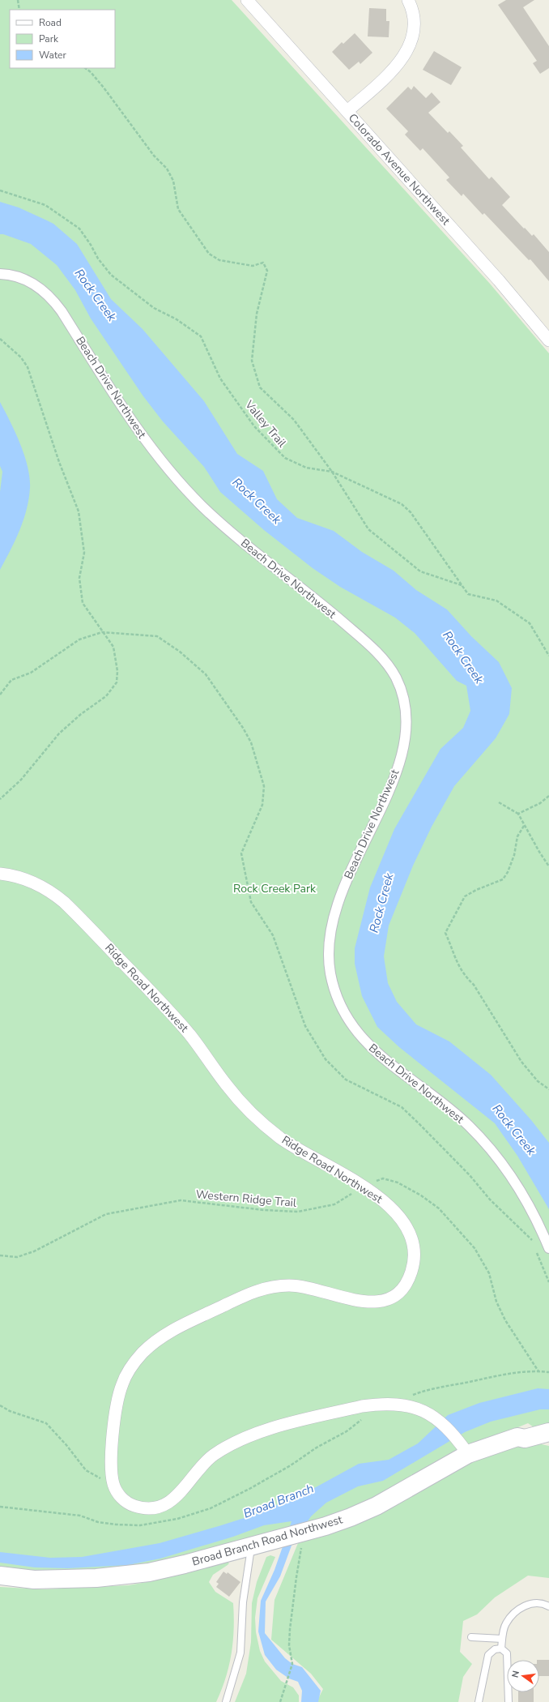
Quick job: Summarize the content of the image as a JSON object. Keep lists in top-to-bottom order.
{
  "streets": {
    "main road": ["Broad Branch Road Northwest"],
    "street": ["Colorado Avenue Northwest", "Beach Drive Northwest", "Ridge Road Northwest"],
    "path": ["Valley Trail", "Western Ridge Trail"]
  },
  "crossings": [
    ["Ridge Road Northwest", "Western Ridge Trail"],
    ["Ridge Road Northwest", "Broad Branch Road Northwest"]
  ],
  "water": ["Rock Creek", "Broad Branch"],
  "parks": ["Rock Creek Park"],
  "legend": ["Road", "Park", "Water"],
  "north": "left"
}
